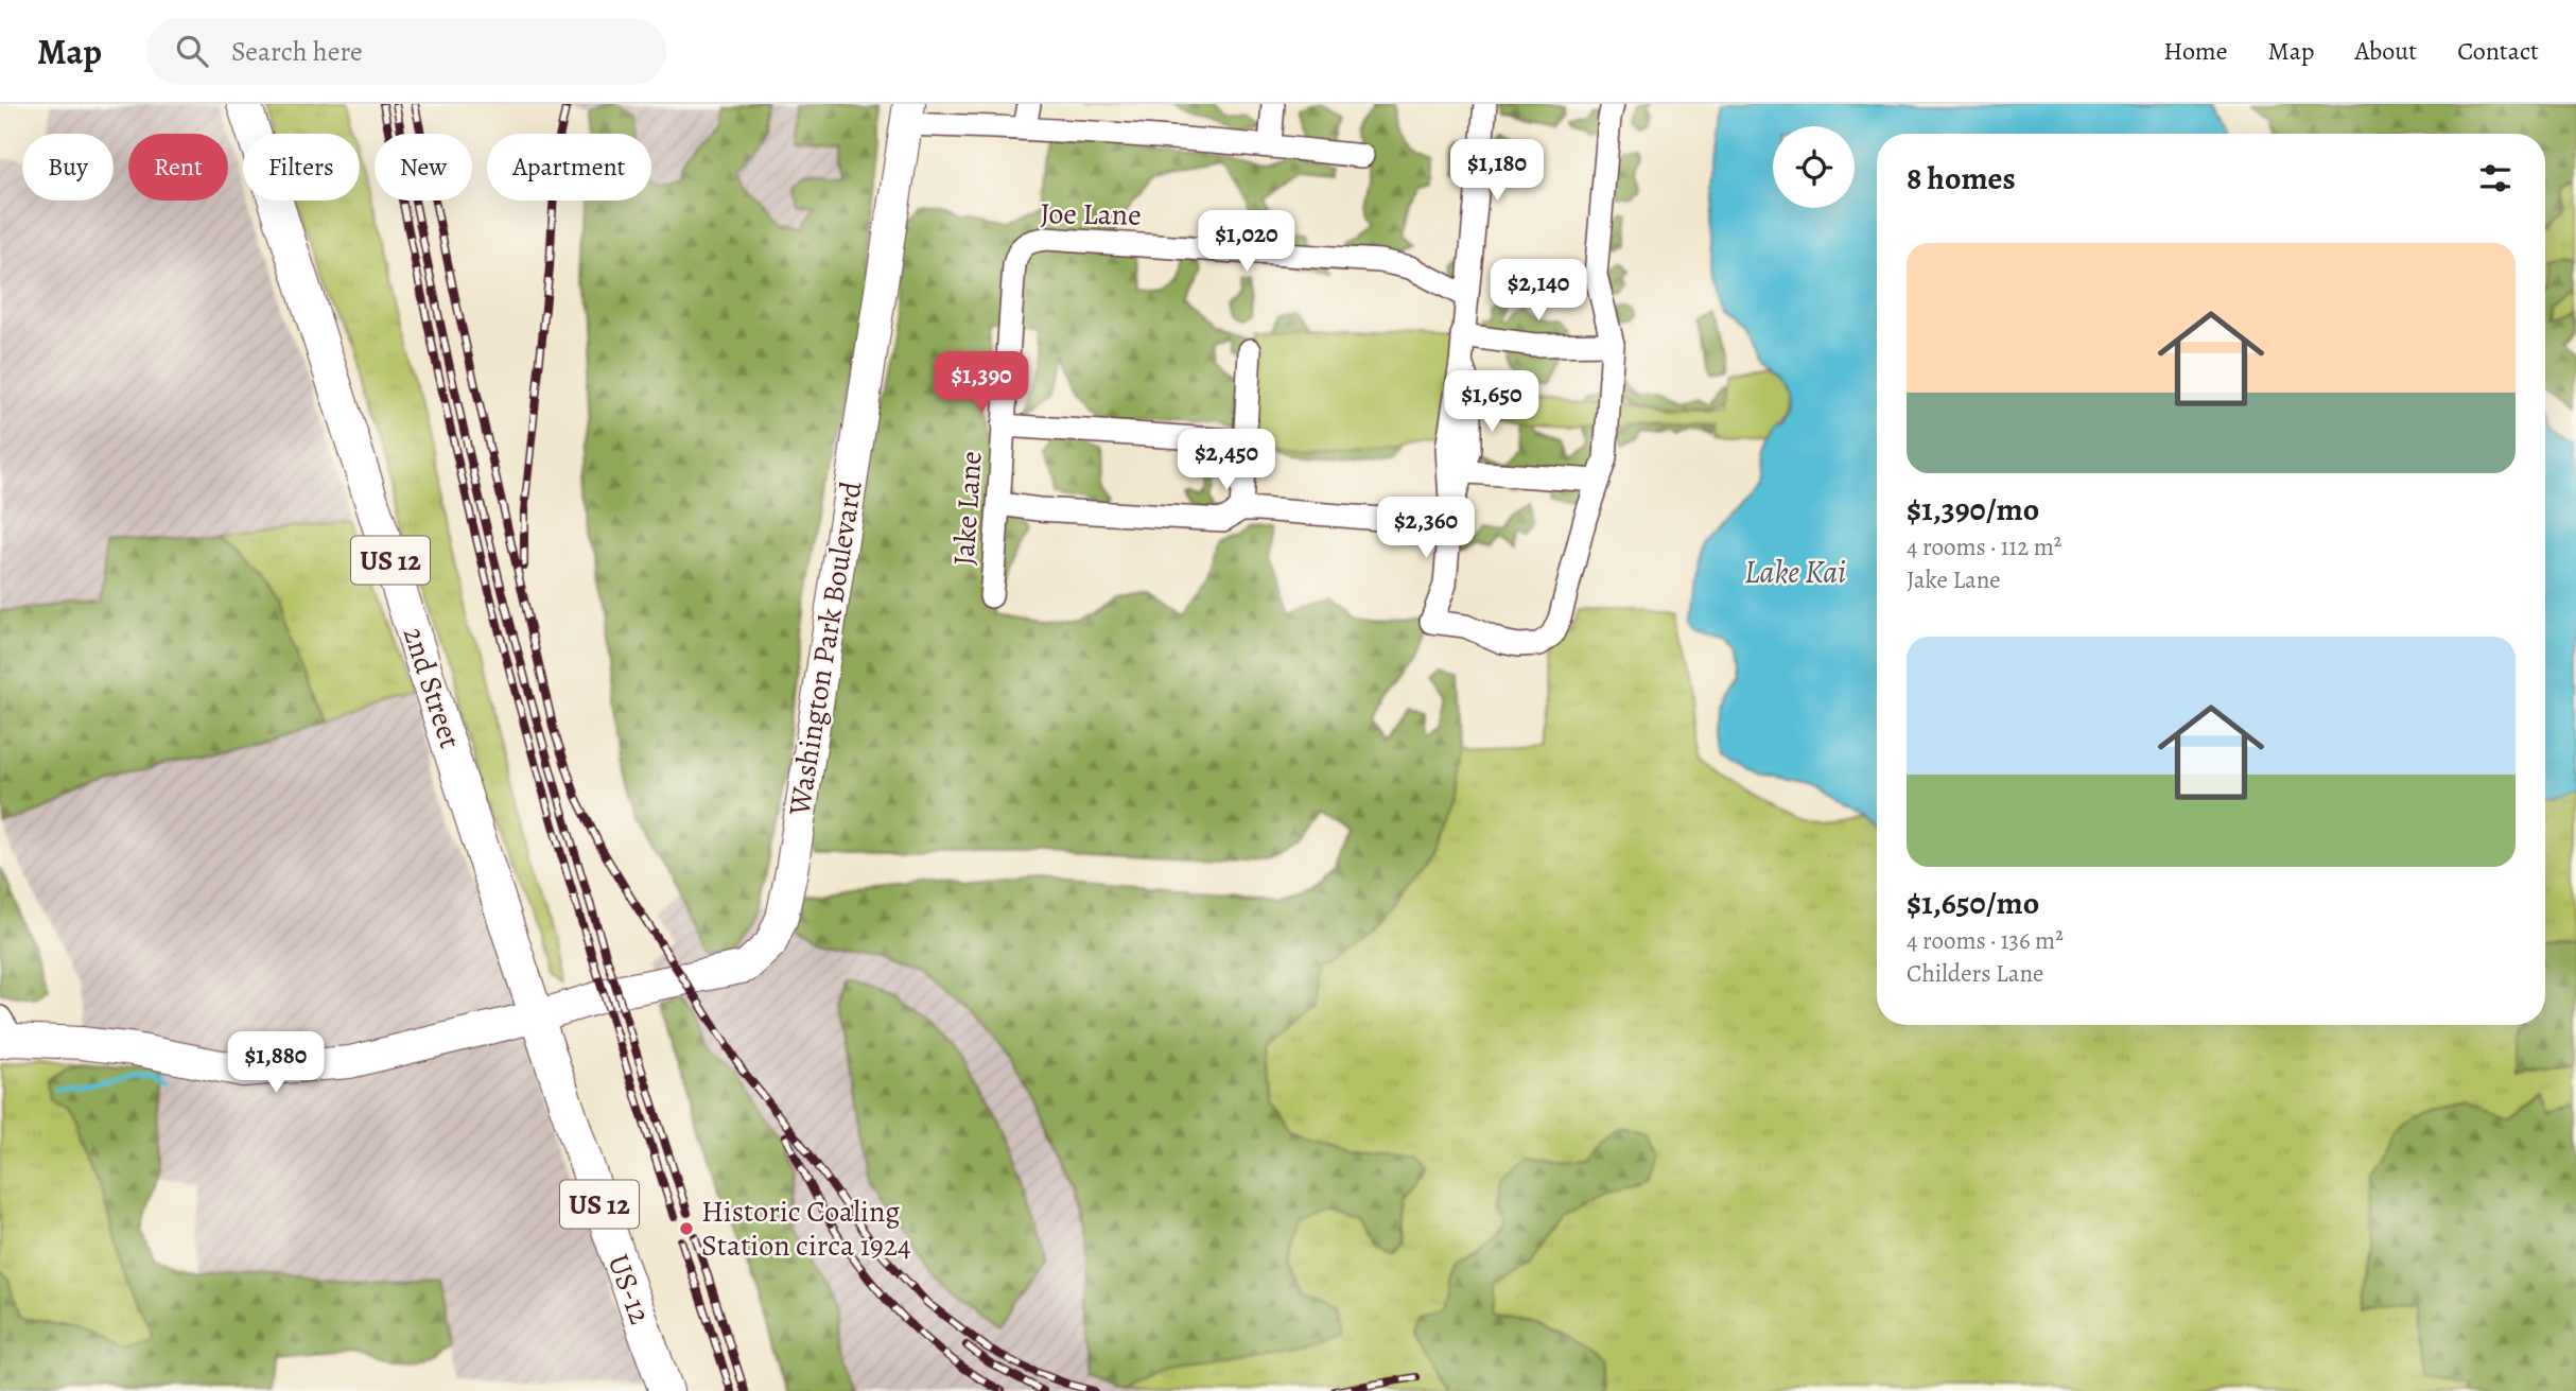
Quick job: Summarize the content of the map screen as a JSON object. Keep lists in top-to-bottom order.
{
  "streets": {
    "main road": ["US 12", "2nd Street", "US-12"],
    "street": ["Joe Lane", "Jake Lane", "Washington Park Boulevard"]
  },
  "crossings": [
    ["Joe Lane", "Jake Lane"],
    ["Washington Park Boulevard", "2nd Street"],
    ["Washington Park Boulevard", "US-12"],
    ["2nd Street", "US-12"]
  ],
  "water": ["Lake Kai"],
  "places": ["Historic Coaling Station circa 1924"],
  "page": {
    "header": "Map",
    "search": "Search here",
    "nav": [
      "Home",
      "Map",
      "About",
      "Contact"
    ],
    "chip": [
      "Buy",
      "Rent",
      "Filters",
      "New",
      "Apartment"
    ],
    "heading": "8 homes",
    "price": [
      "$1,180",
      "$1,020",
      "$2,140",
      "$1,390",
      "$1,650",
      "$2,450",
      "$2,360",
      "$1,880"
    ],
    "list": [
      {
        "name": "$1,390/mo",
        "note": "4 rooms · 112 m² · Jake Lane"
      },
      {
        "name": "$1,650/mo",
        "note": "4 rooms · 136 m² · Childers Lane"
      }
    ]
  }
}
